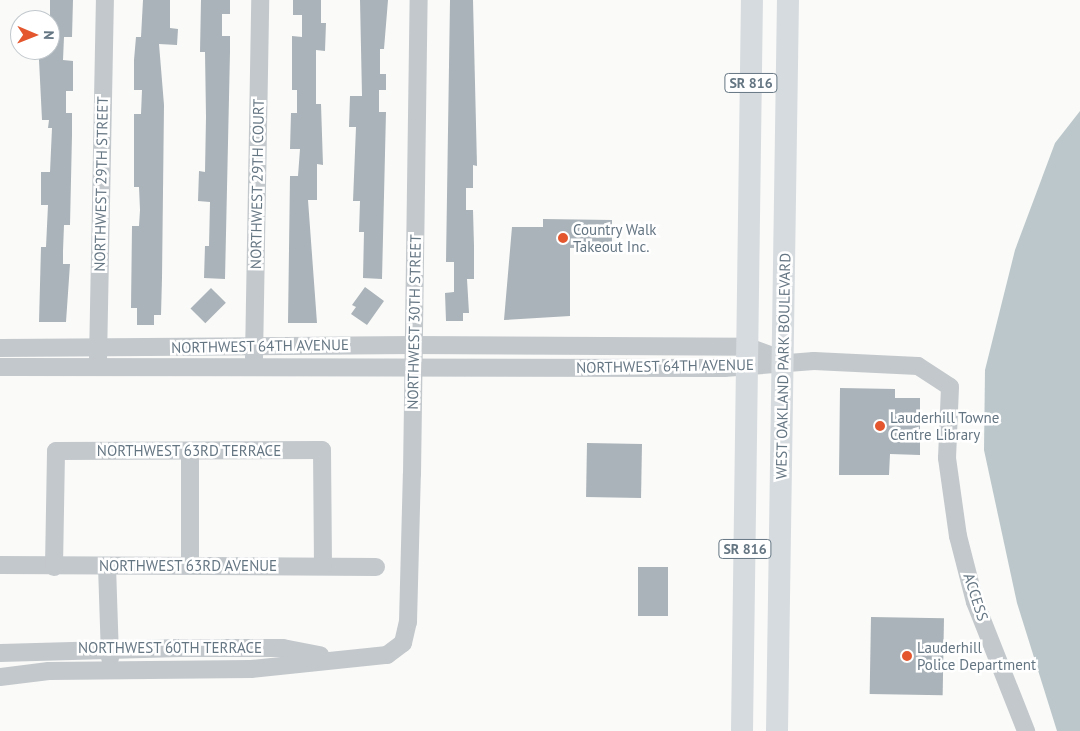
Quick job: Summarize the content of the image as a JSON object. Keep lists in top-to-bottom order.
{
  "streets": {
    "main road": ["SR 816", "WEST OAKLAND PARK BOULEVARD"],
    "street": [
      "NORTHWEST 29TH STREET",
      "NORTHWEST 29TH COURT",
      "NORTHWEST 30TH STREET",
      "NORTHWEST 64TH AVENUE",
      "NORTHWEST 63RD TERRACE",
      "NORTHWEST 63RD AVENUE",
      "ACCESS",
      "NORTHWEST 60TH TERRACE"
    ]
  },
  "crossings": [
    ["SR 816", "NORTHWEST 64TH AVENUE"],
    ["NORTHWEST 29TH STREET", "NORTHWEST 64TH AVENUE"],
    ["NORTHWEST 29TH COURT", "NORTHWEST 64TH AVENUE"],
    ["NORTHWEST 30TH STREET", "NORTHWEST 64TH AVENUE"],
    ["NORTHWEST 30TH STREET", "NORTHWEST 60TH TERRACE"],
    ["NORTHWEST 64TH AVENUE", "WEST OAKLAND PARK BOULEVARD"],
    ["NORTHWEST 64TH AVENUE", "ACCESS"],
    ["NORTHWEST 63RD TERRACE", "NORTHWEST 63RD AVENUE"]
  ],
  "places": ["Country Walk Takeout Inc.", "Lauderhill Towne Centre Library", "Lauderhill Police Department"],
  "north": "right"
}
